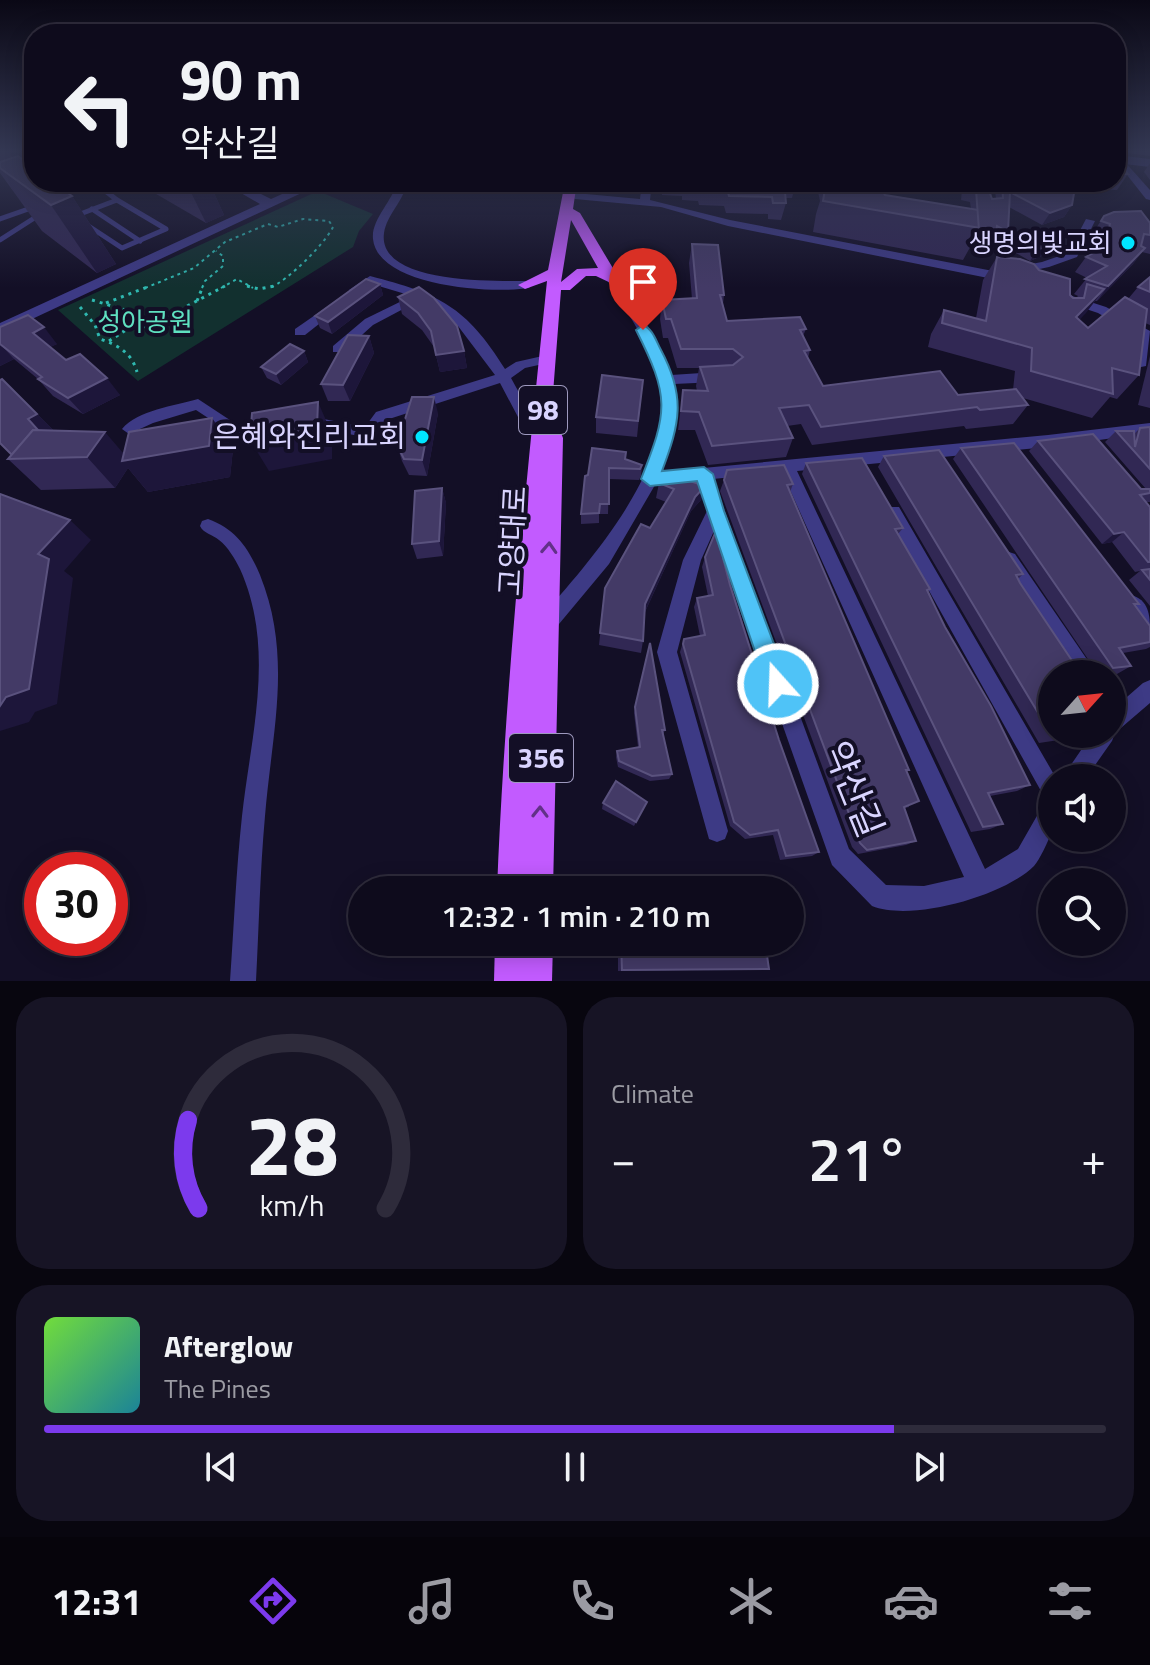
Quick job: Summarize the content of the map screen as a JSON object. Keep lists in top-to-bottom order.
{
  "streets": {
    "main road": ["98", "고양대로", "356"],
    "street": ["약산길"]
  },
  "parks": ["성아공원"],
  "places": ["생명의빛교회", "은혜와진리교회"],
  "north": "top right",
  "page": {
    "turn": ["90 m", "약산길"],
    "limit": "30",
    "trip": "12:32 · 1 min · 210 m",
    "tile": "Climate",
    "heat": ["−", "21°", "+"],
    "song": ["Afterglow", "The Pines"],
    "tabs": "12:31",
    "gauge": ["28", "km/h"]
  }
}
